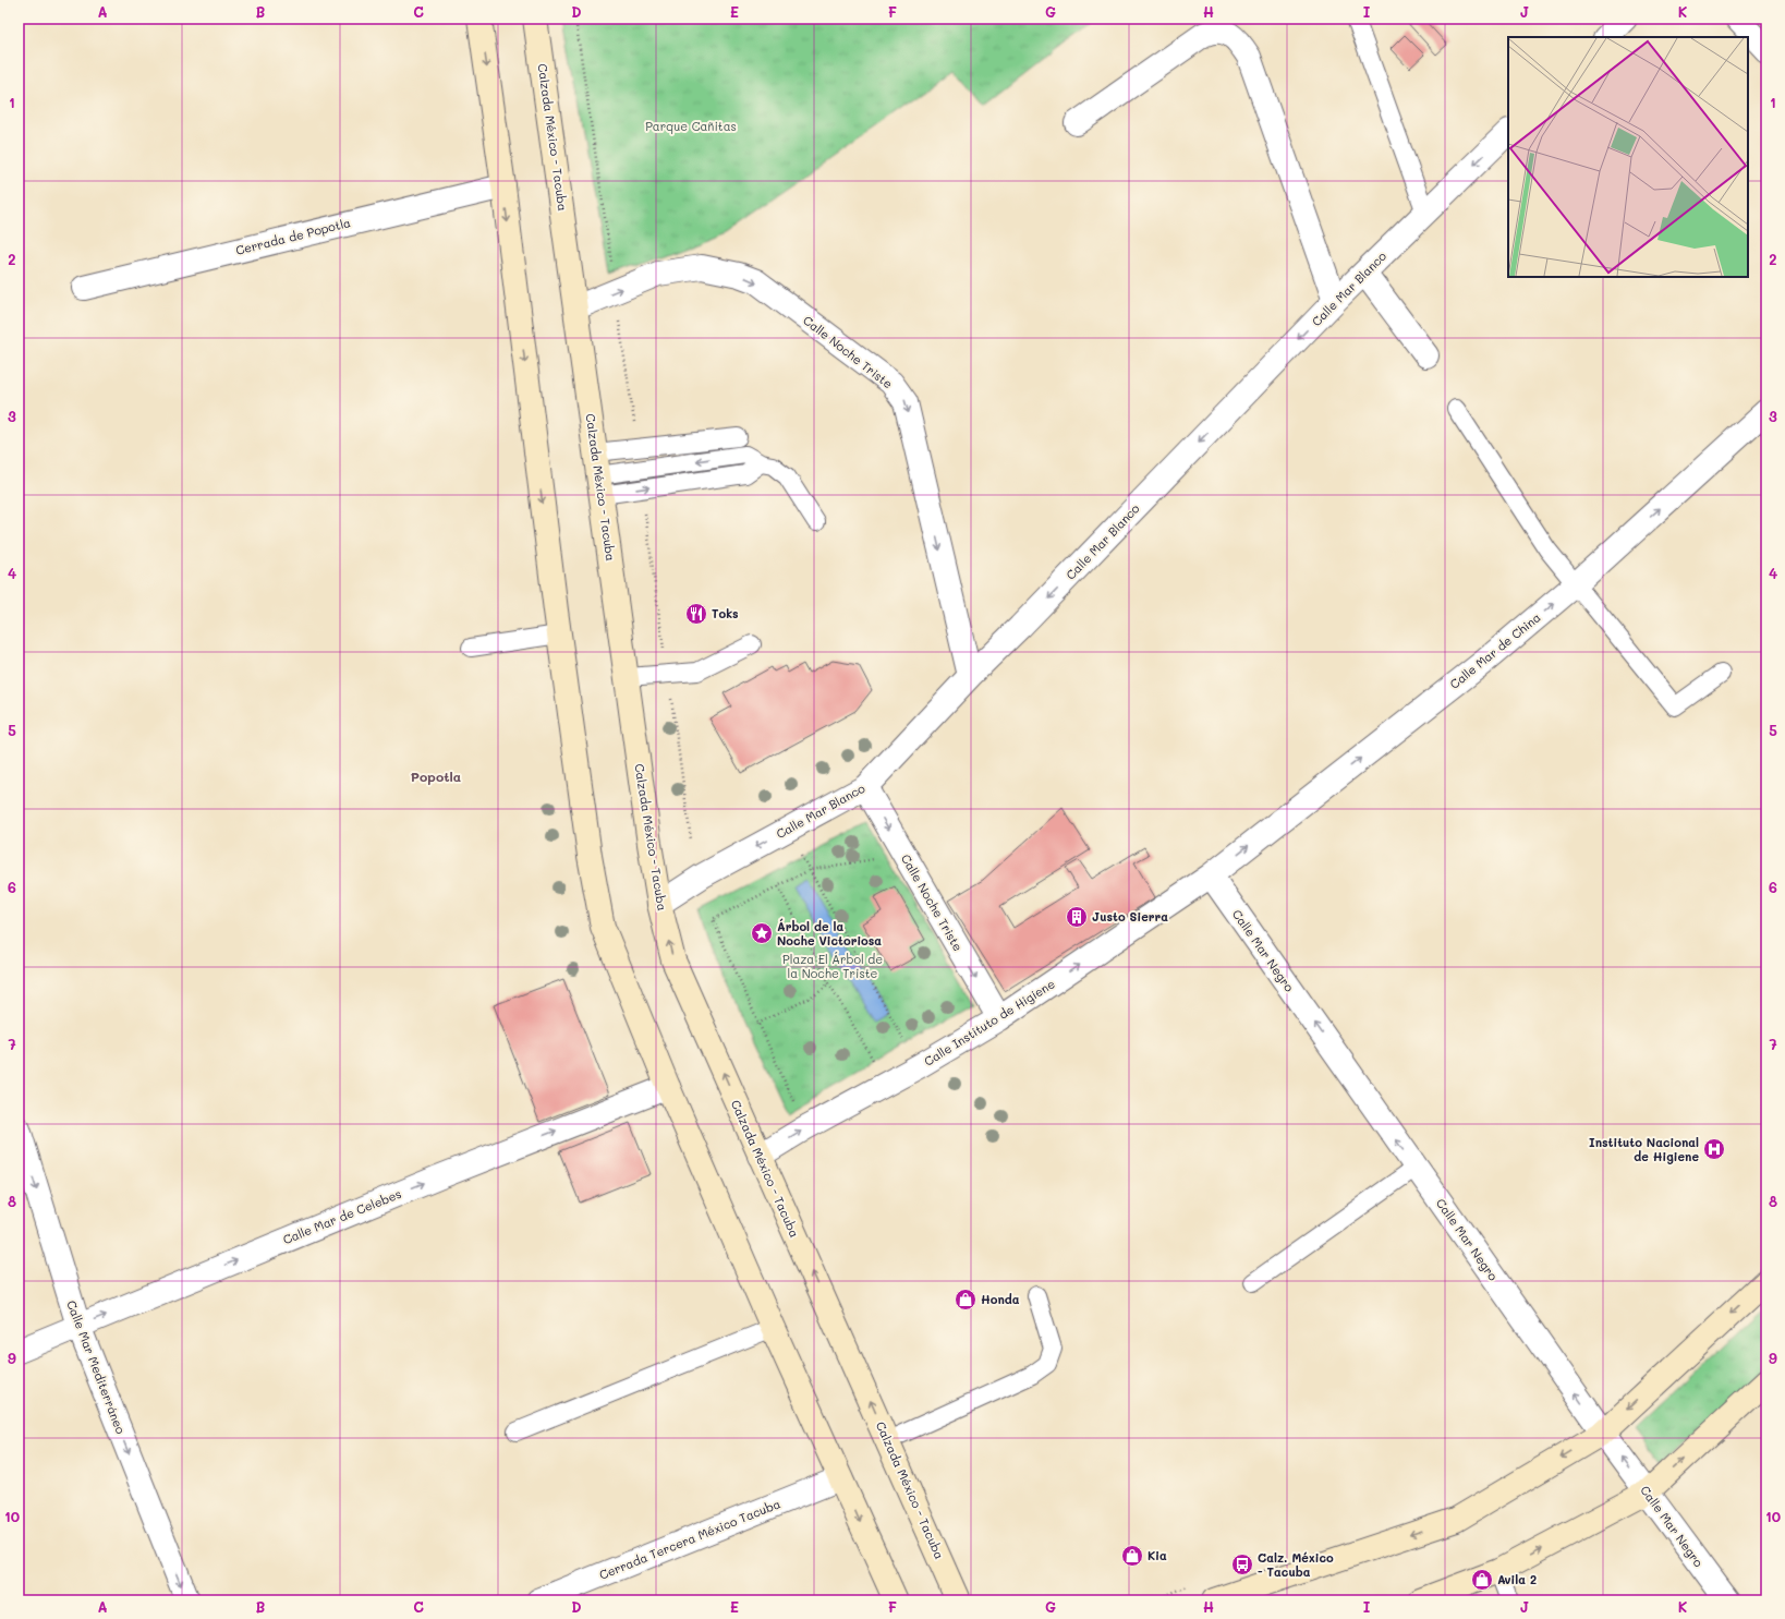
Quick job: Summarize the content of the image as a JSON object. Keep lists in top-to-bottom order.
{
  "streets": {
    "main road": ["Calzada México - Tacuba"],
    "street": [
      "Cerrada de Popotla",
      "Calle Mar Blanco",
      "Calle Noche Triste",
      "Calle Mar de China",
      "Calle Mar Negro",
      "Calle Instituto de Higiene",
      "Calle Mar de Celebes",
      "Calle Mar Mediterráneo",
      "Cerrada Tercera México Tacuba"
    ]
  },
  "crossings": [
    ["Calzada México - Tacuba", "Calle Mar Blanco"],
    ["Calzada México - Tacuba", "Calle Noche Triste"],
    ["Calzada México - Tacuba", "Calle Instituto de Higiene"],
    ["Calle Mar Blanco", "Calle Noche Triste"],
    ["Calle Noche Triste", "Calle Instituto de Higiene"],
    ["Calle Mar de China", "Calle Mar Negro"],
    ["Calle Mar de China", "Calle Instituto de Higiene"],
    ["Calle Mar Negro", "Calle Instituto de Higiene"],
    ["Calle Mar de Celebes", "Calle Mar Mediterráneo"]
  ],
  "one_way": [
    "Calle Mar Blanco",
    "Calle Noche Triste",
    "Calle Mar de China",
    "Calle Mar Negro",
    "Calle Instituto de Higiene",
    "Calle Mar de Celebes",
    "Calle Mar Mediterráneo"
  ],
  "districts": ["Popotla"],
  "parks": ["Parque Cañitas", "Plaza El Árbol de la Noche Triste"],
  "places": {
    "restaurant": ["Toks"],
    "building": ["Justo Sierra"],
    "place": ["Árbol de la Noche Victoriosa"],
    "hospital": ["Instituto Nacional de Higiene"],
    "shop": ["Honda", "Kia", "Avila 2"],
    "bus stop": ["Calz. México - Tacuba"]
  },
  "grid": {
    "columns": [
      "A",
      "B",
      "C",
      "D",
      "E",
      "F",
      "G",
      "H",
      "I",
      "J",
      "K"
    ],
    "rows": [
      "1",
      "2",
      "3",
      "4",
      "5",
      "6",
      "7",
      "8",
      "9",
      "10"
    ]
  }
}
